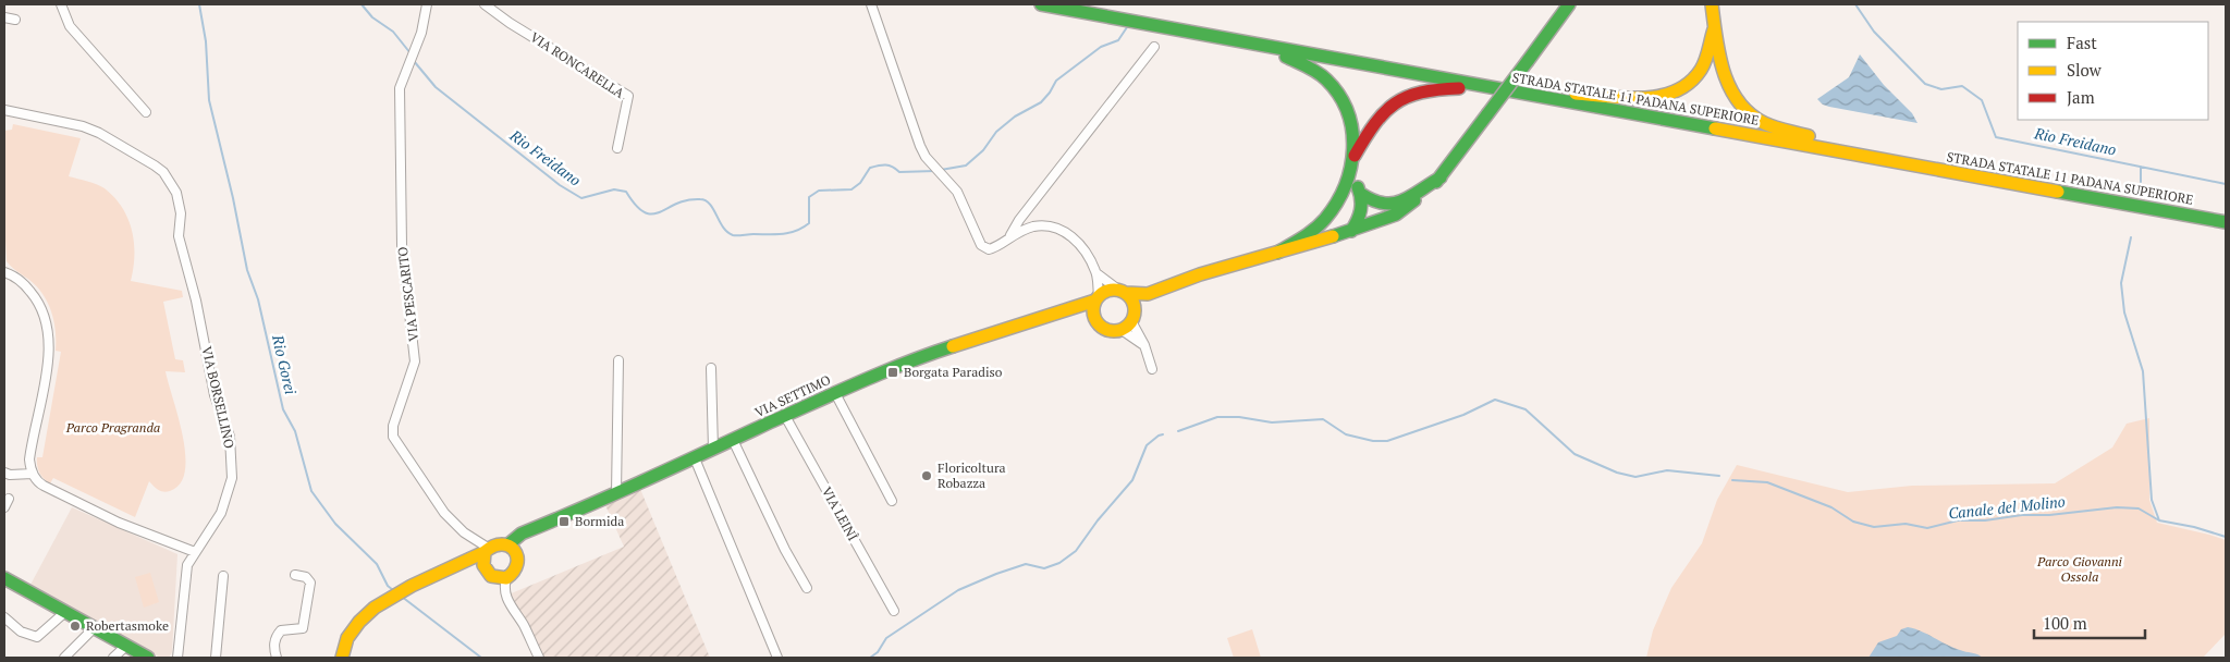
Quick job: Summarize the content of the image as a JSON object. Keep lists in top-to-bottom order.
{
  "streets": {
    "main road": ["STRADA STATALE 11 PADANA SUPERIORE", "VIA SETTIMO"],
    "street": [
      "VIA RONCARELLA",
      "VIA PESCARITO",
      "VIA BORSELLINO",
      "VIA LEINÌ"
    ]
  },
  "crossings": [
    ["VIA PESCARITO", "VIA SETTIMO"],
    ["VIA SETTIMO", "VIA LEINÌ"]
  ],
  "water": ["Rio Freidano", "Rio Gorei", "Canale del Molino"],
  "parks": ["Parco Pragranda", "Parco Giovanni Ossola"],
  "places": {
    "transit": ["Borgata Paradiso", "Bormida"],
    "other": ["Floricoltura Robazza", "Robertasmoke"]
  },
  "legend": ["Fast", "Slow", "Jam"],
  "scale_bar": "100 m"
}
